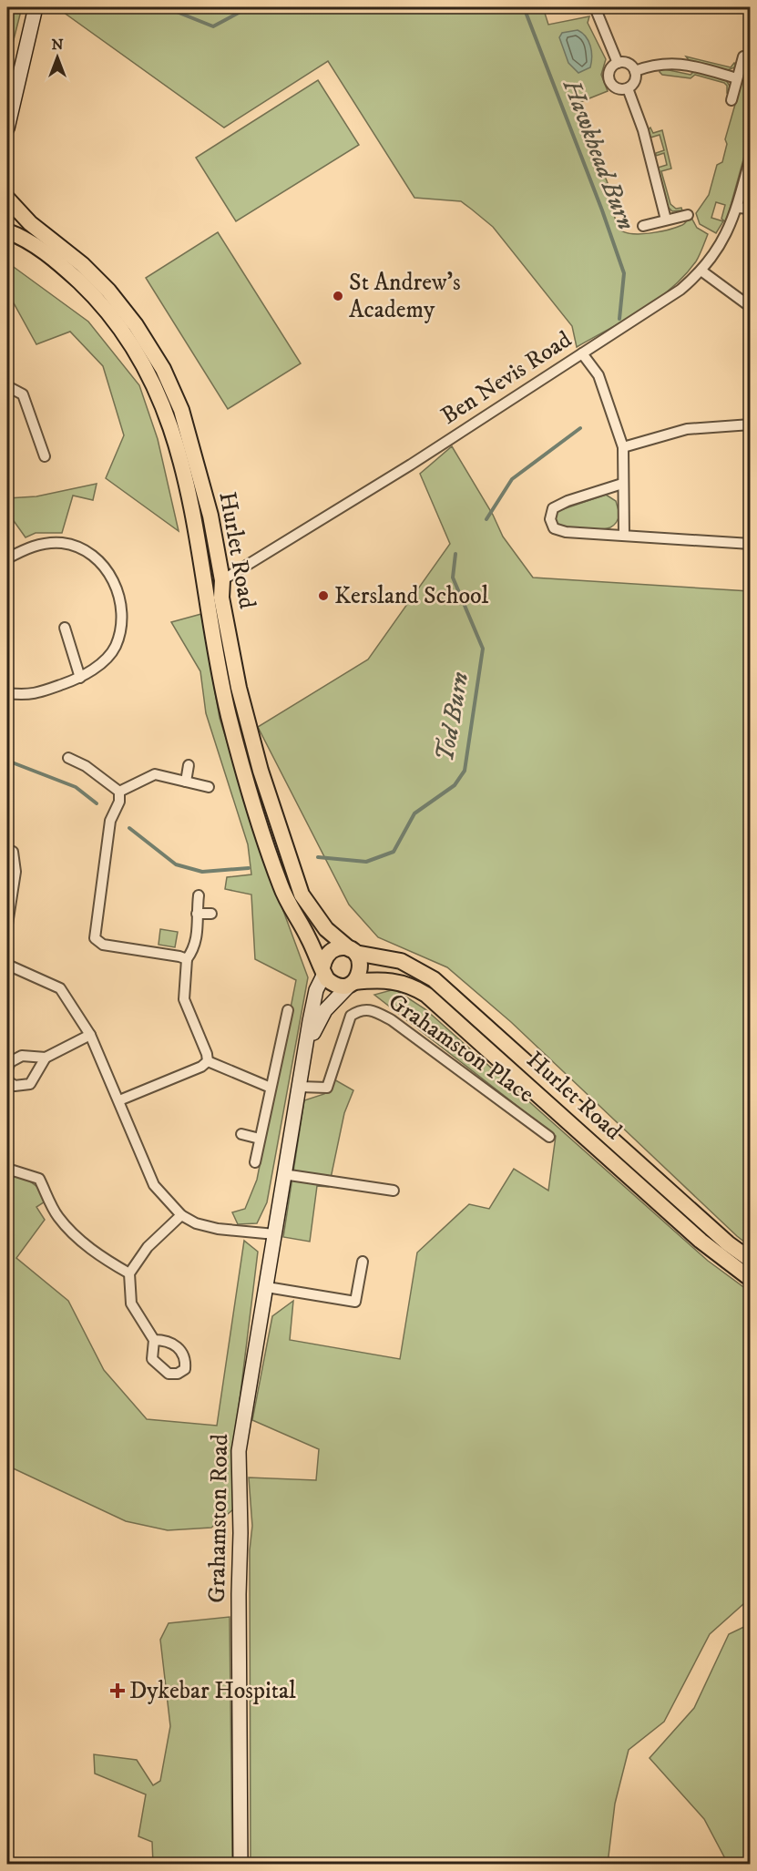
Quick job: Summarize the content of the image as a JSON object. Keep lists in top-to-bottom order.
{
  "streets": {
    "main road": ["Hurlet Road", "Grahamston Road"],
    "street": ["Ben Nevis Road", "Grahamston Place"]
  },
  "crossings": [
    ["Ben Nevis Road", "Hurlet Road"],
    ["Hurlet Road", "Grahamston Road"],
    ["Grahamston Place", "Grahamston Road"]
  ],
  "water": ["Hawkhead Burn", "Tod Burn"],
  "places": {
    "other": ["St Andrew's Academy", "Kersland School"],
    "health": ["Dykebar Hospital"]
  },
  "north": "top"
}
